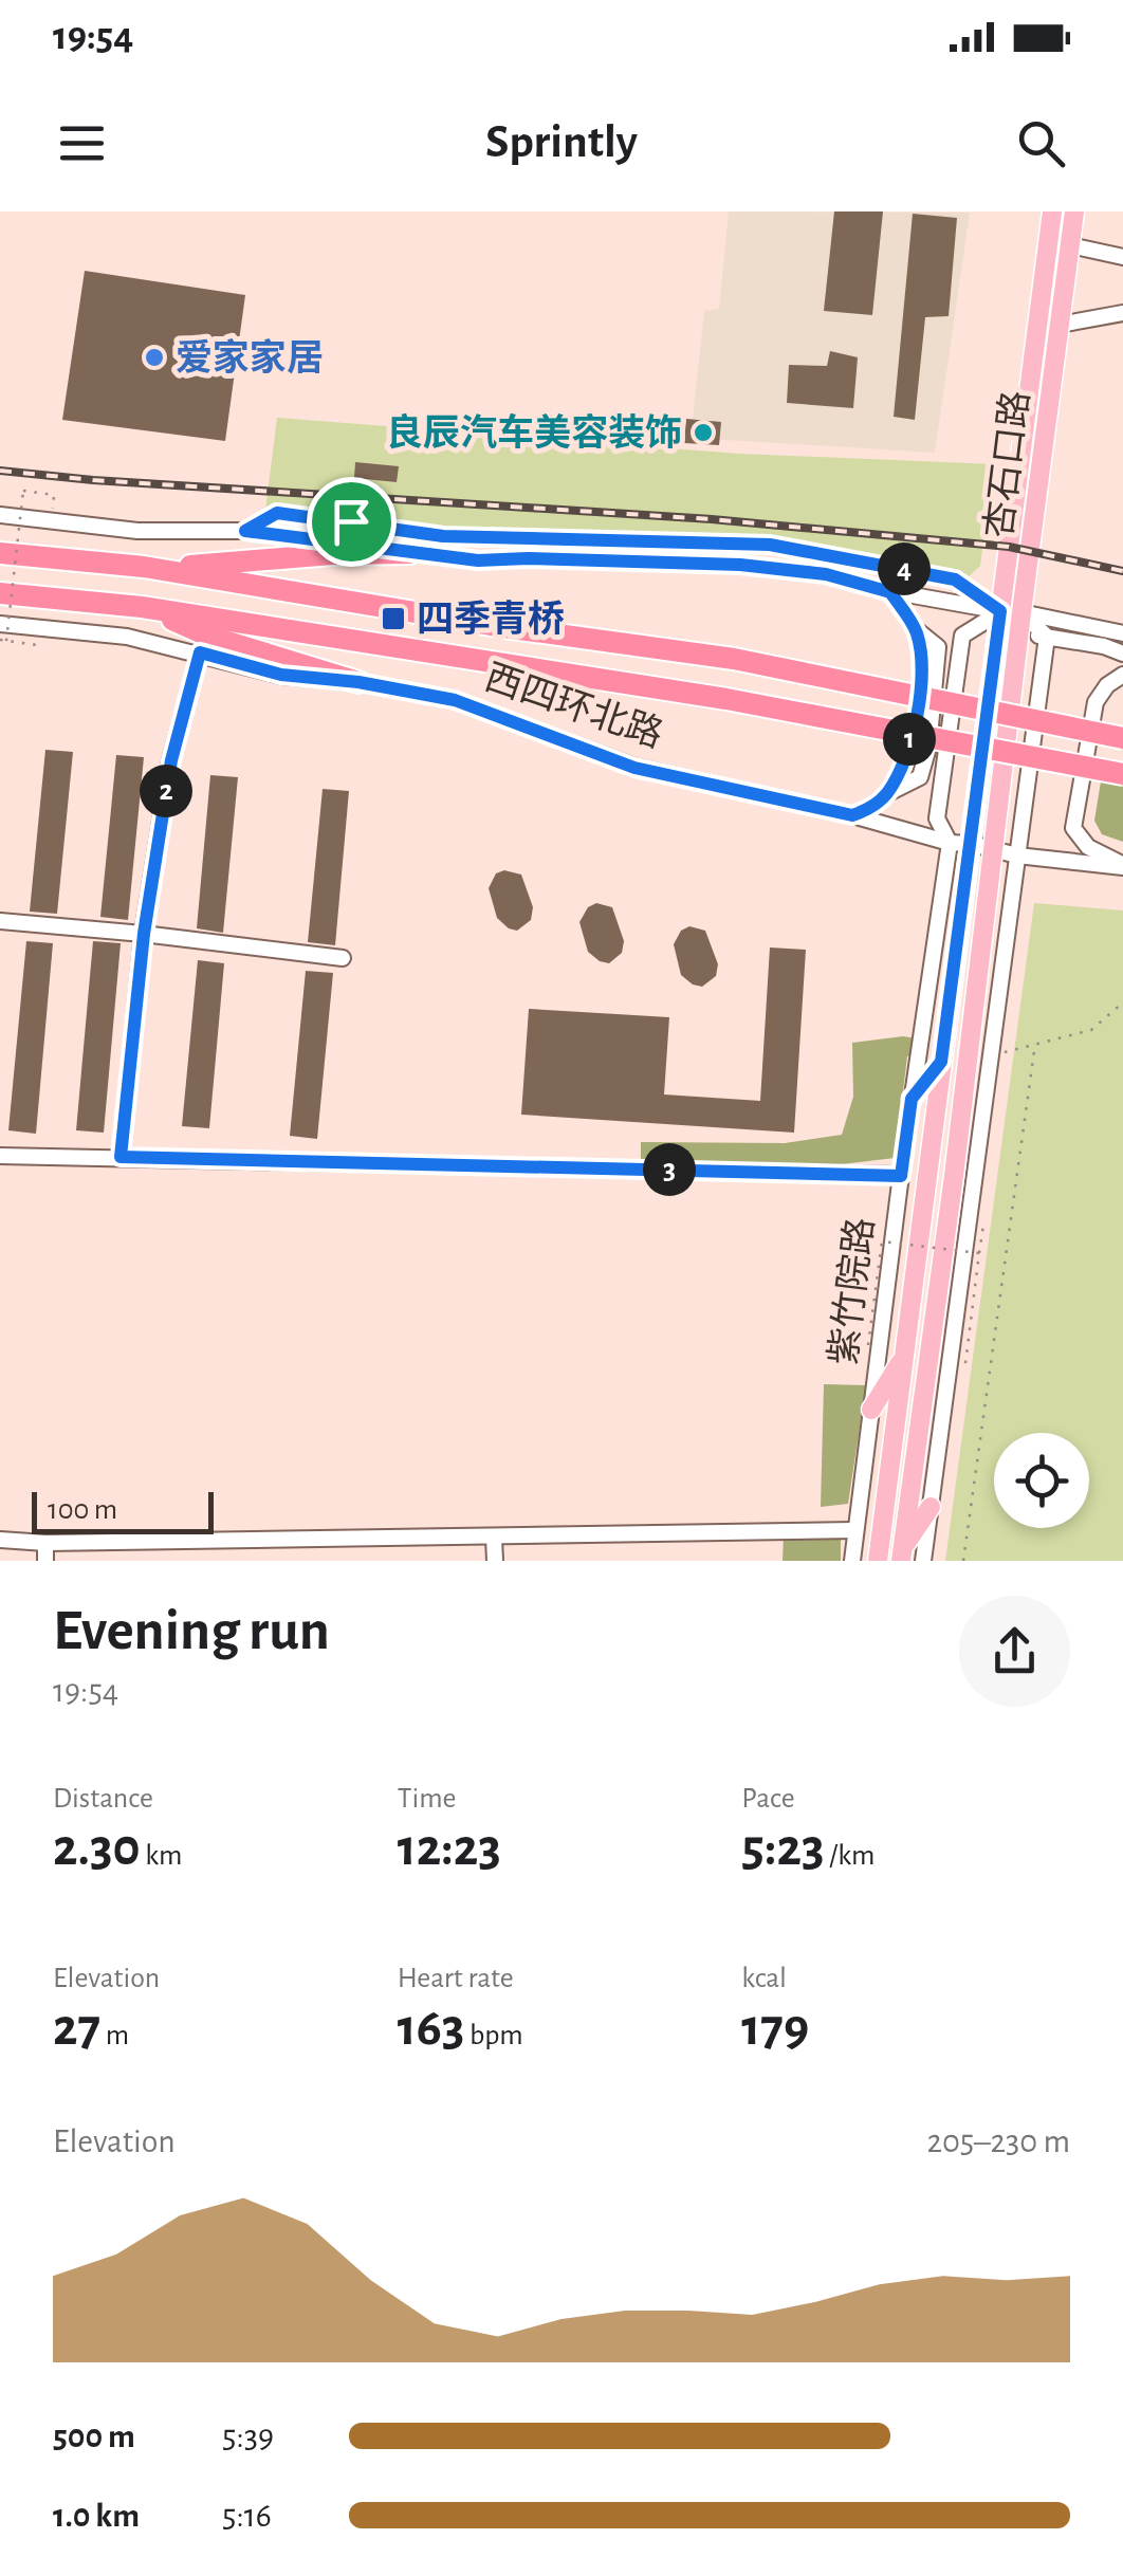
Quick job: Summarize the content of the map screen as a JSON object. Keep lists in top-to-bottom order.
{
  "streets": {
    "highway": ["西四环北路"],
    "main road": ["杏石口路", "紫竹院路"]
  },
  "crossings": [
    ["杏石口路", "西四环北路"],
    ["杏石口路", "紫竹院路"],
    ["西四环北路", "紫竹院路"]
  ],
  "places": {
    "other": ["爱家家居", "良辰汽车美容装饰"],
    "transit": ["四季青桥"]
  },
  "scale_bar": "100 m",
  "page": {
    "status": "19:54",
    "header": "Sprintly",
    "pins": [
      "4",
      "1",
      "2",
      "3"
    ],
    "scale": "100 m",
    "heading": ["Evening run", "19:54"],
    "stats": [
      ["Distance", "2.30 km"],
      ["Time", "12:23"],
      ["Pace", "5:23 /km"],
      ["Elevation", "27 m"],
      ["Heart rate", "163 bpm"],
      ["kcal", "179"]
    ],
    "chart": ["Elevation", "205–230 m"],
    "list": [
      {
        "name": "500 m",
        "note": "5:39"
      },
      {
        "name": "1.0 km",
        "note": "5:16"
      }
    ]
  }
}
